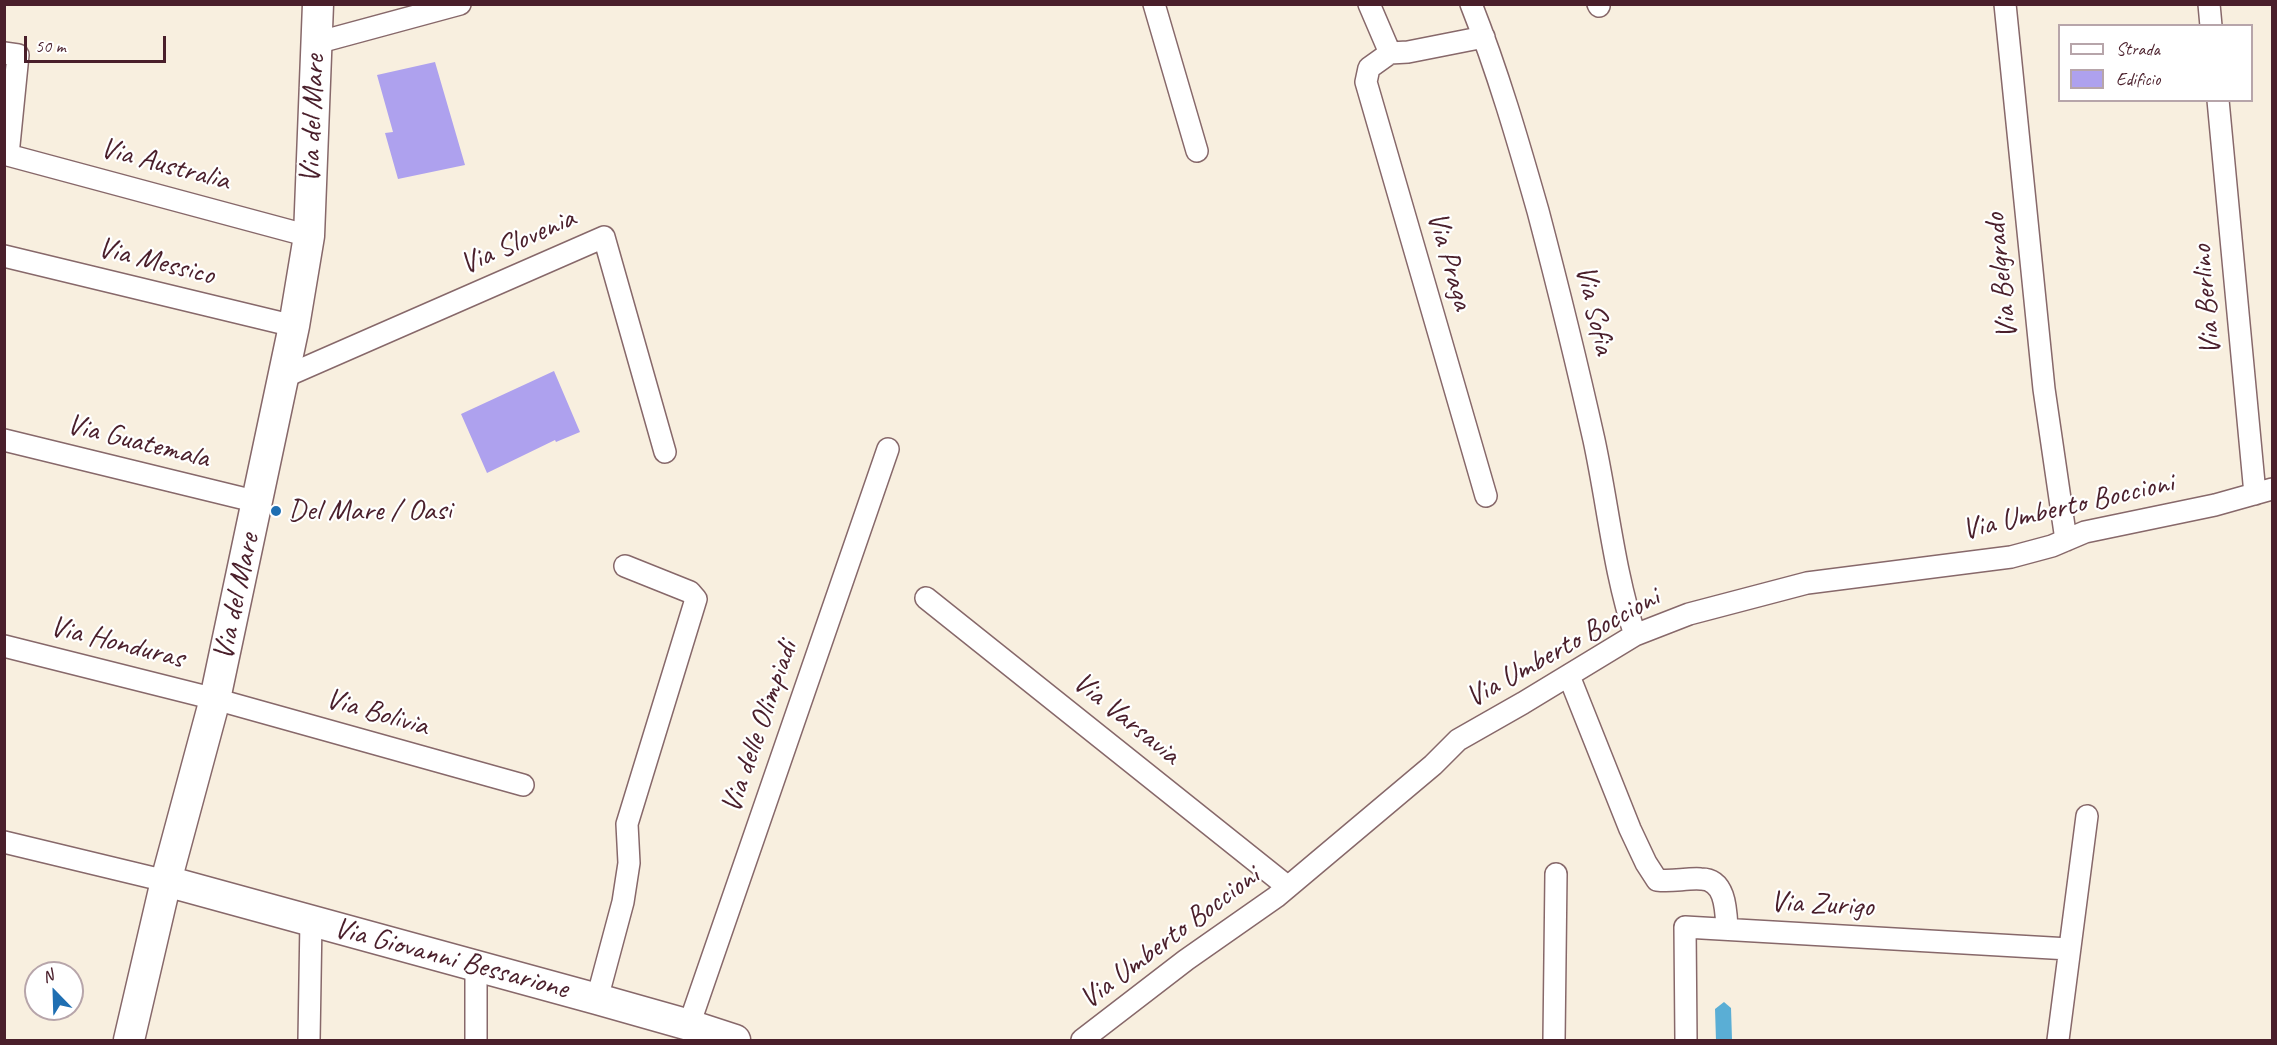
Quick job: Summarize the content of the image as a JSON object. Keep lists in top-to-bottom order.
{
  "streets": {
    "street": [
      "Via del Mare",
      "Via Australia",
      "Via Slovenia",
      "Via Praga",
      "Via Messico",
      "Via Belgrado",
      "Via Berlino",
      "Via Sofia",
      "Via Guatemala",
      "Via Umberto Boccioni",
      "Via Honduras",
      "Via Bolivia",
      "Via Varsavia",
      "Via delle Olimpiadi",
      "Via Zurigo",
      "Via Giovanni Bessarione"
    ]
  },
  "crossings": [
    ["Via del Mare", "Via Australia"],
    ["Via del Mare", "Via Slovenia"],
    ["Via del Mare", "Via Messico"],
    ["Via del Mare", "Via Guatemala"],
    ["Via del Mare", "Via Honduras"],
    ["Via del Mare", "Via Bolivia"],
    ["Via del Mare", "Via Giovanni Bessarione"],
    ["Via Belgrado", "Via Umberto Boccioni"],
    ["Via Berlino", "Via Umberto Boccioni"],
    ["Via Sofia", "Via Umberto Boccioni"],
    ["Via Umberto Boccioni", "Via Varsavia"],
    ["Via Honduras", "Via Bolivia"],
    ["Via delle Olimpiadi", "Via Giovanni Bessarione"]
  ],
  "places": ["Del Mare / Oasi"],
  "legend": ["Strada", "Edificio"],
  "scale_bar": "50 m",
  "north": "top left"
}
